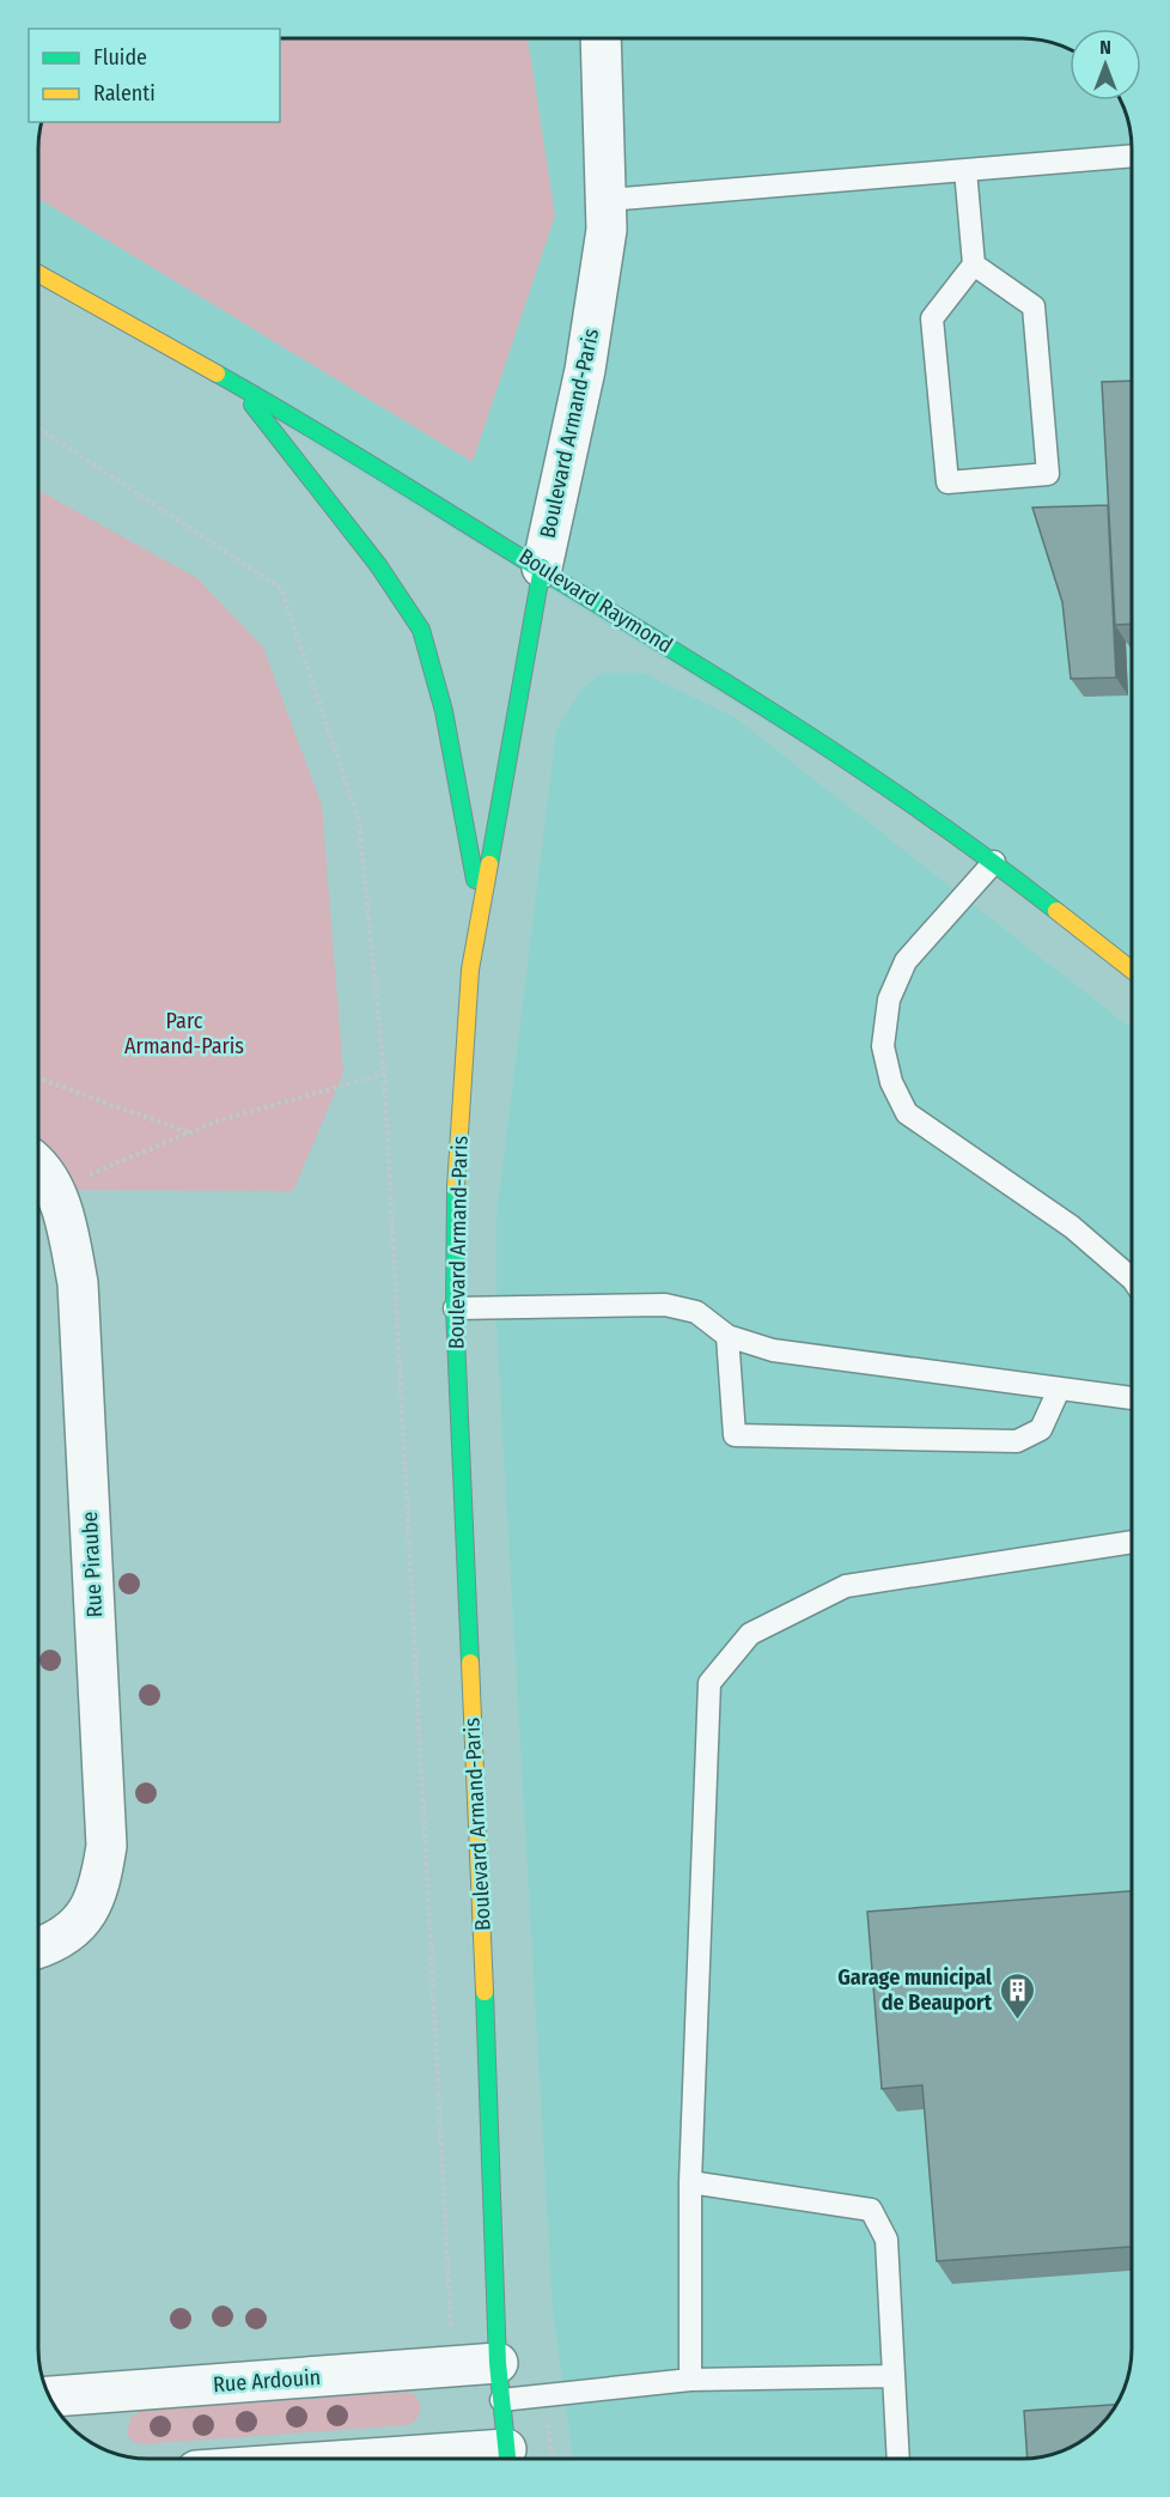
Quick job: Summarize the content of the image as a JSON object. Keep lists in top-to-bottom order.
{
  "streets": {
    "street": [
      "Boulevard Armand-Paris",
      "Boulevard Raymond",
      "Rue Piraube",
      "Rue Ardouin"
    ]
  },
  "crossings": [
    ["Boulevard Armand-Paris", "Boulevard Raymond"],
    ["Boulevard Armand-Paris", "Rue Ardouin"]
  ],
  "parks": ["Parc Armand-Paris"],
  "places": {
    "building": ["Garage municipal de Beauport"]
  },
  "legend": ["Fluide", "Ralenti"],
  "north": "top"
}
